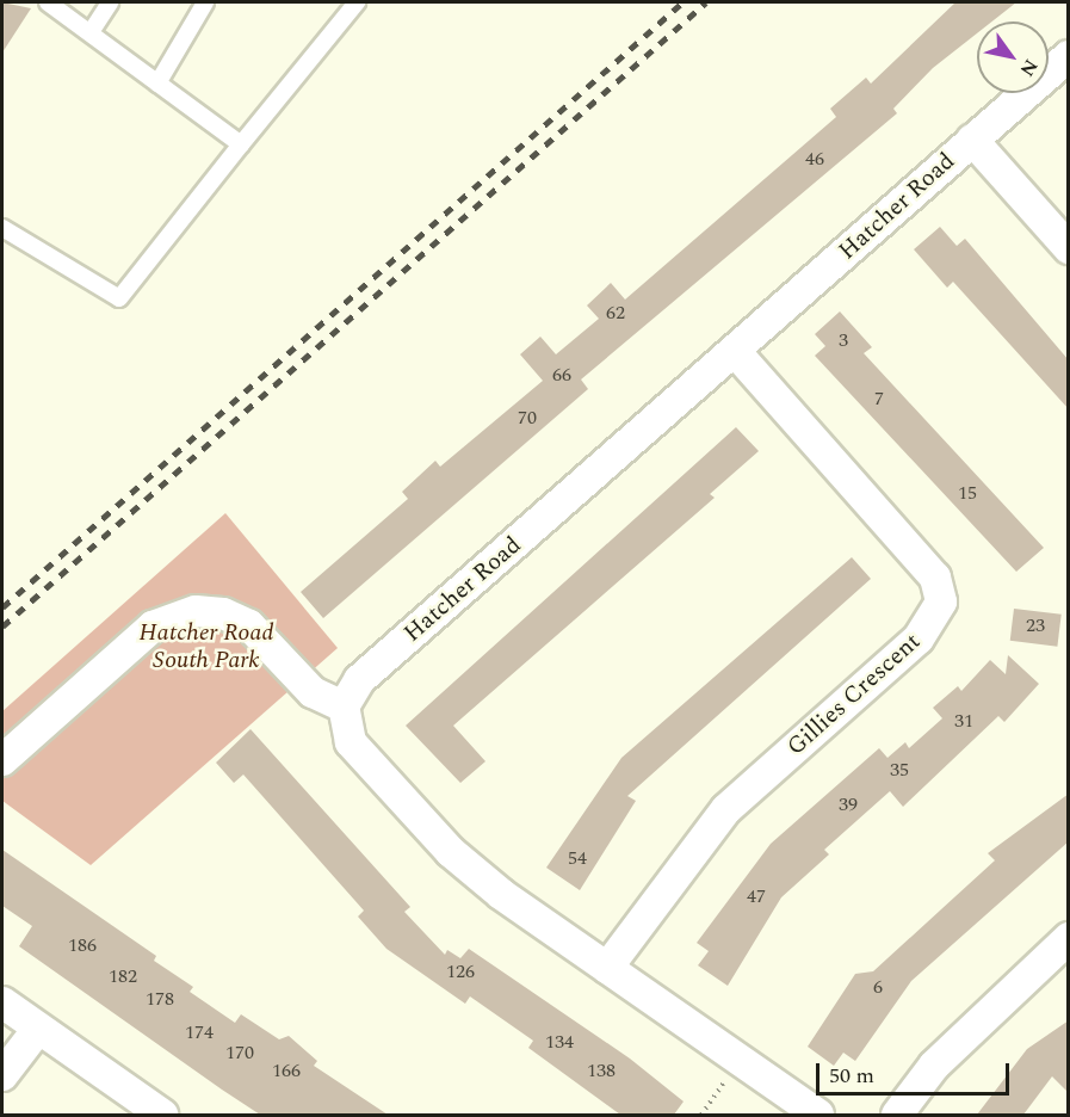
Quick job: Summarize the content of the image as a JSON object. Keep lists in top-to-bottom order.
{
  "streets": {
    "street": ["Hatcher Road", "Gillies Crescent"]
  },
  "crossings": [
    ["Hatcher Road", "Gillies Crescent"]
  ],
  "parks": ["Hatcher Road South Park"],
  "house_numbers": [
    "46",
    "62",
    "3",
    "66",
    "7",
    "70",
    "15",
    "23",
    "31",
    "35",
    "39",
    "54",
    "47",
    "186",
    "126",
    "182",
    "6",
    "178",
    "174",
    "134",
    "170",
    "166",
    "138"
  ],
  "scale_bar": "50 m",
  "north": "bottom right"
}
